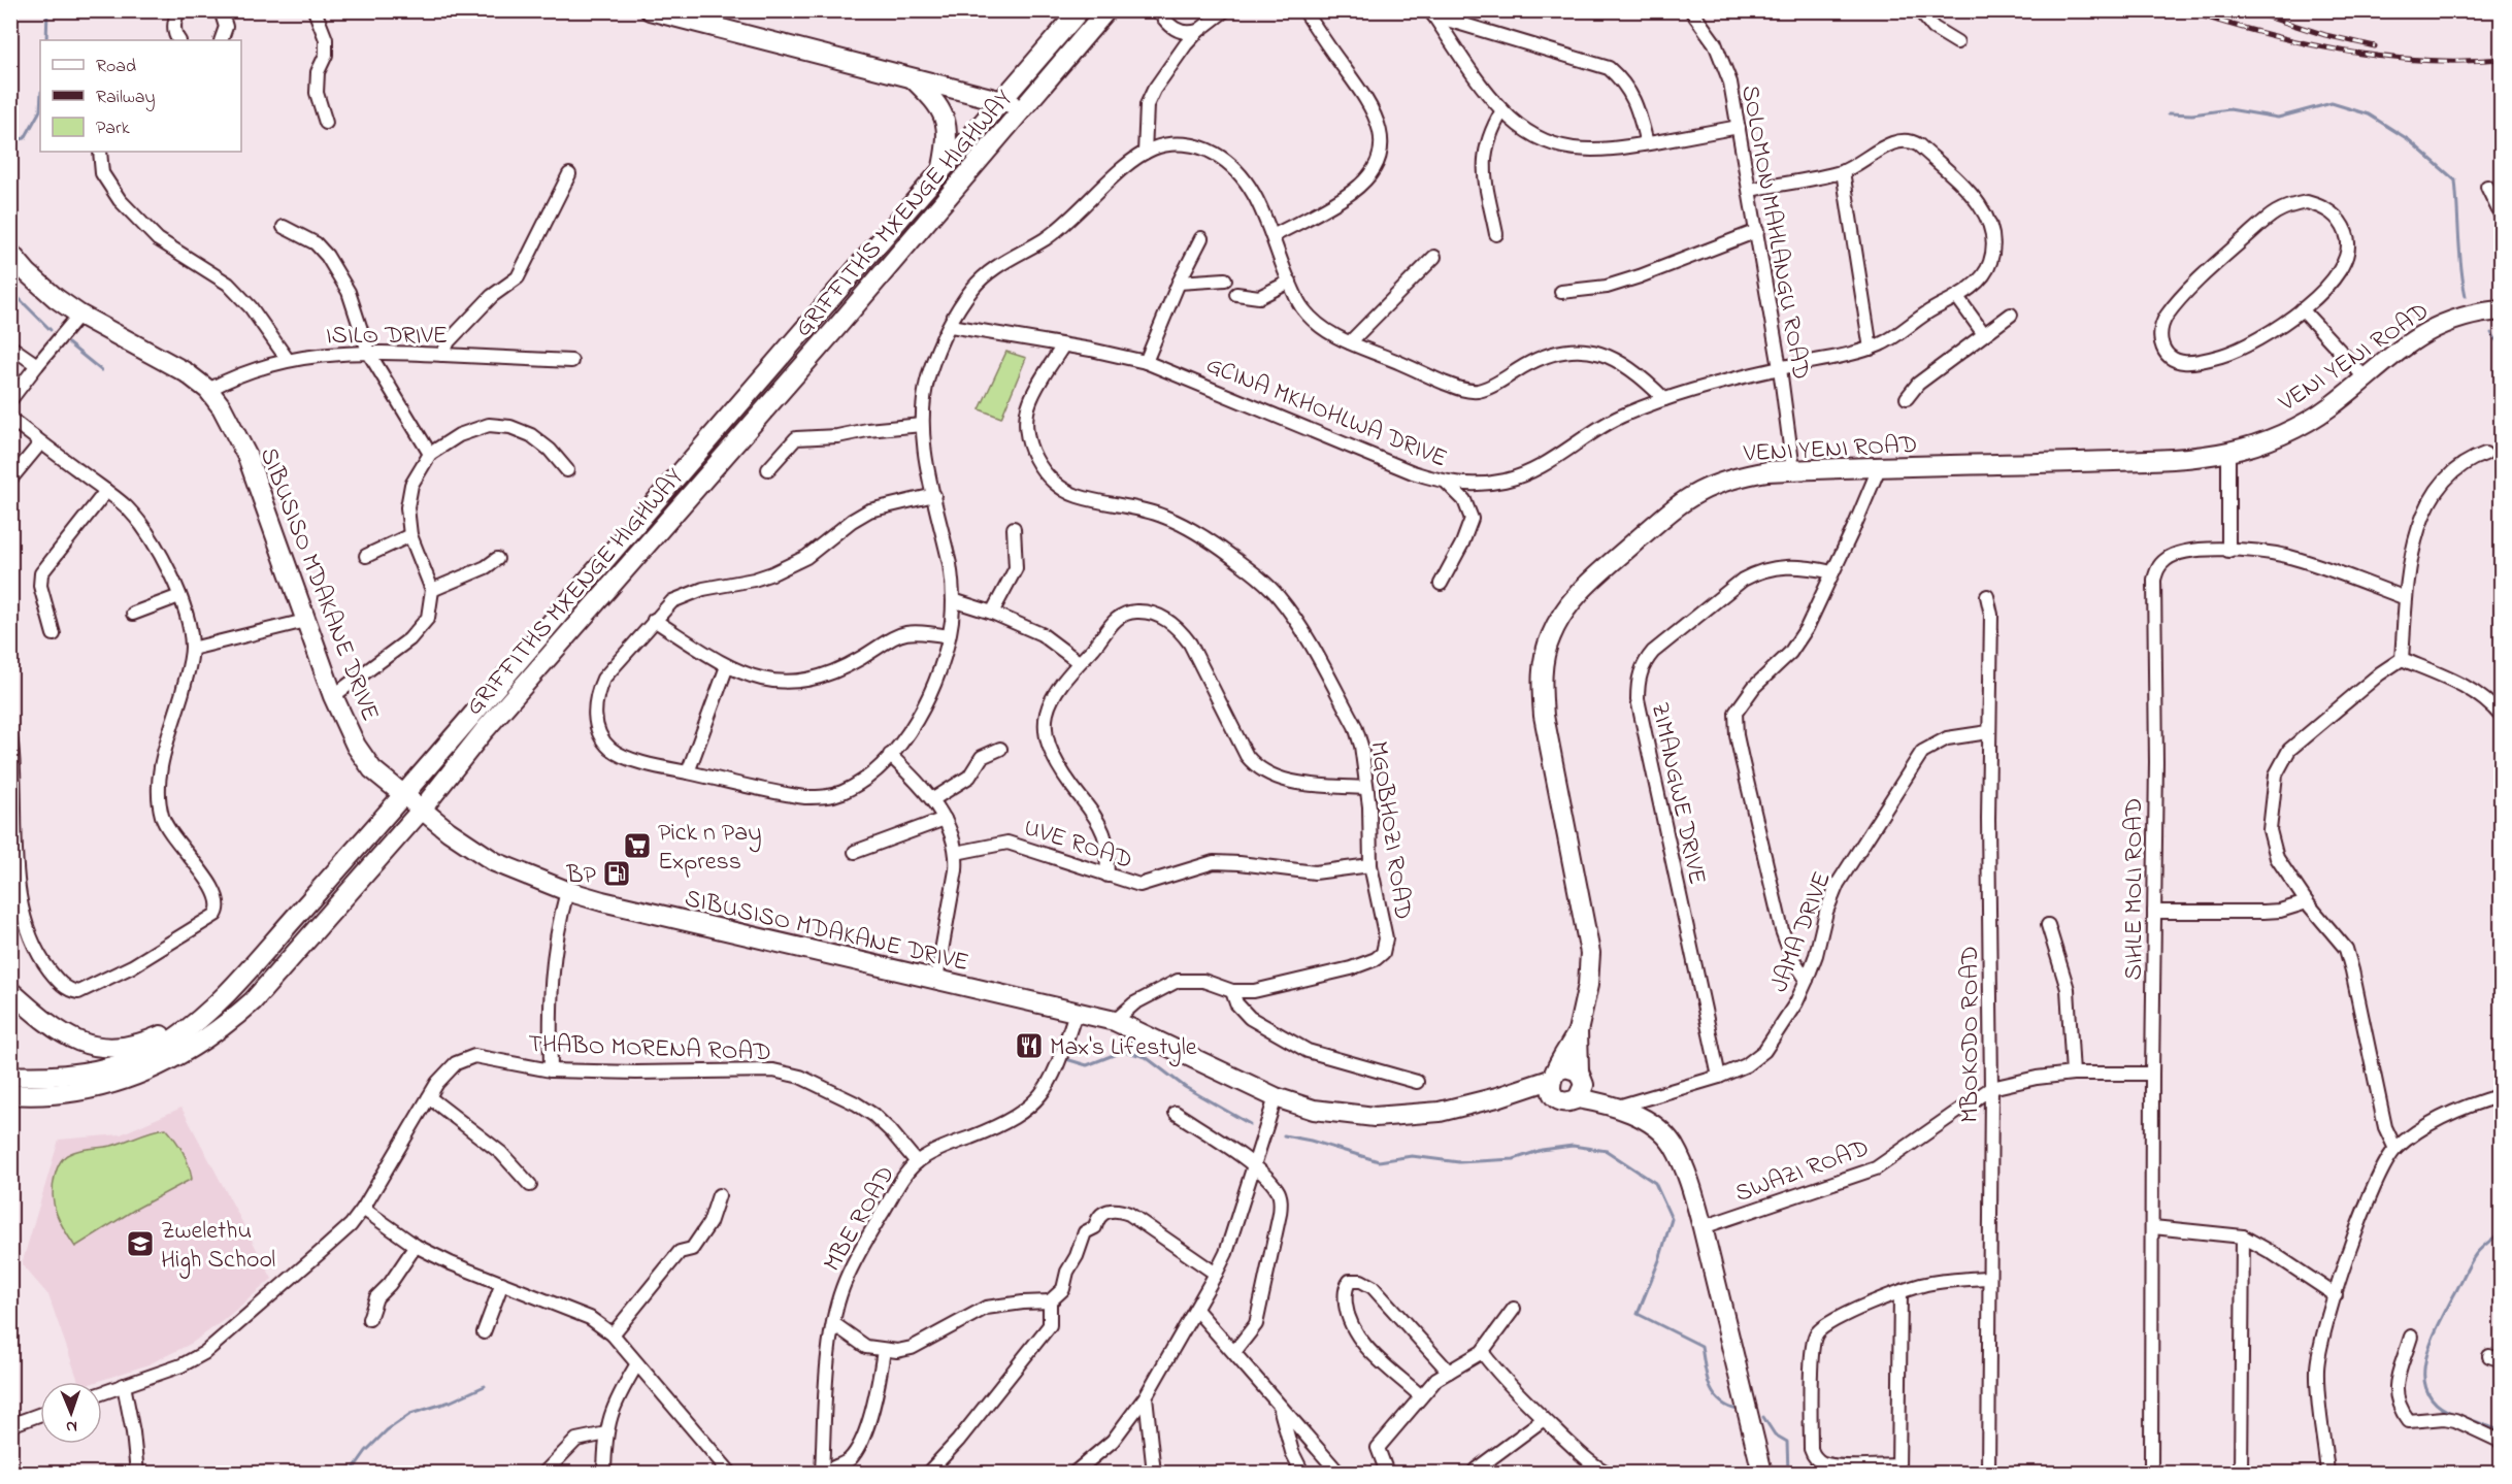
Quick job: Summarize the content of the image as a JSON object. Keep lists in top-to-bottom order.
{
  "streets": {
    "street": [
      "GRIFFITHS MXENGE HIGHWAY",
      "SOLOMON MAHLANGU ROAD",
      "ISILO DRIVE",
      "VENI YENI ROAD",
      "GCINA MKHOHLWA DRIVE",
      "SIBUSISO MDAKANE DRIVE",
      "ZIMANGWE DRIVE",
      "MGOBHOZI ROAD",
      "UVE ROAD",
      "SIHLE MOLI ROAD",
      "JAMA DRIVE",
      "MBOKODO ROAD",
      "THABO MORENA ROAD",
      "SWAZI ROAD",
      "MBE ROAD"
    ]
  },
  "crossings": [
    ["GRIFFITHS MXENGE HIGHWAY", "SIBUSISO MDAKANE DRIVE"],
    ["SOLOMON MAHLANGU ROAD", "VENI YENI ROAD"],
    ["SOLOMON MAHLANGU ROAD", "GCINA MKHOHLWA DRIVE"],
    ["ISILO DRIVE", "SIBUSISO MDAKANE DRIVE"],
    ["VENI YENI ROAD", "SIBUSISO MDAKANE DRIVE"],
    ["GCINA MKHOHLWA DRIVE", "MGOBHOZI ROAD"],
    ["SIBUSISO MDAKANE DRIVE", "MGOBHOZI ROAD"],
    ["SIBUSISO MDAKANE DRIVE", "MBE ROAD"],
    ["ZIMANGWE DRIVE", "JAMA DRIVE"],
    ["MGOBHOZI ROAD", "UVE ROAD"],
    ["SIHLE MOLI ROAD", "SWAZI ROAD"],
    ["JAMA DRIVE", "MBOKODO ROAD"],
    ["MBOKODO ROAD", "SWAZI ROAD"],
    ["THABO MORENA ROAD", "MBE ROAD"]
  ],
  "places": {
    "supermarket": ["Pick n Pay Express"],
    "fuel station": ["BP"],
    "restaurant": ["Max's Lifestyle"],
    "school or university": ["Zwelethu High School"]
  },
  "legend": ["Road", "Railway", "Park"],
  "north": "bottom"
}
